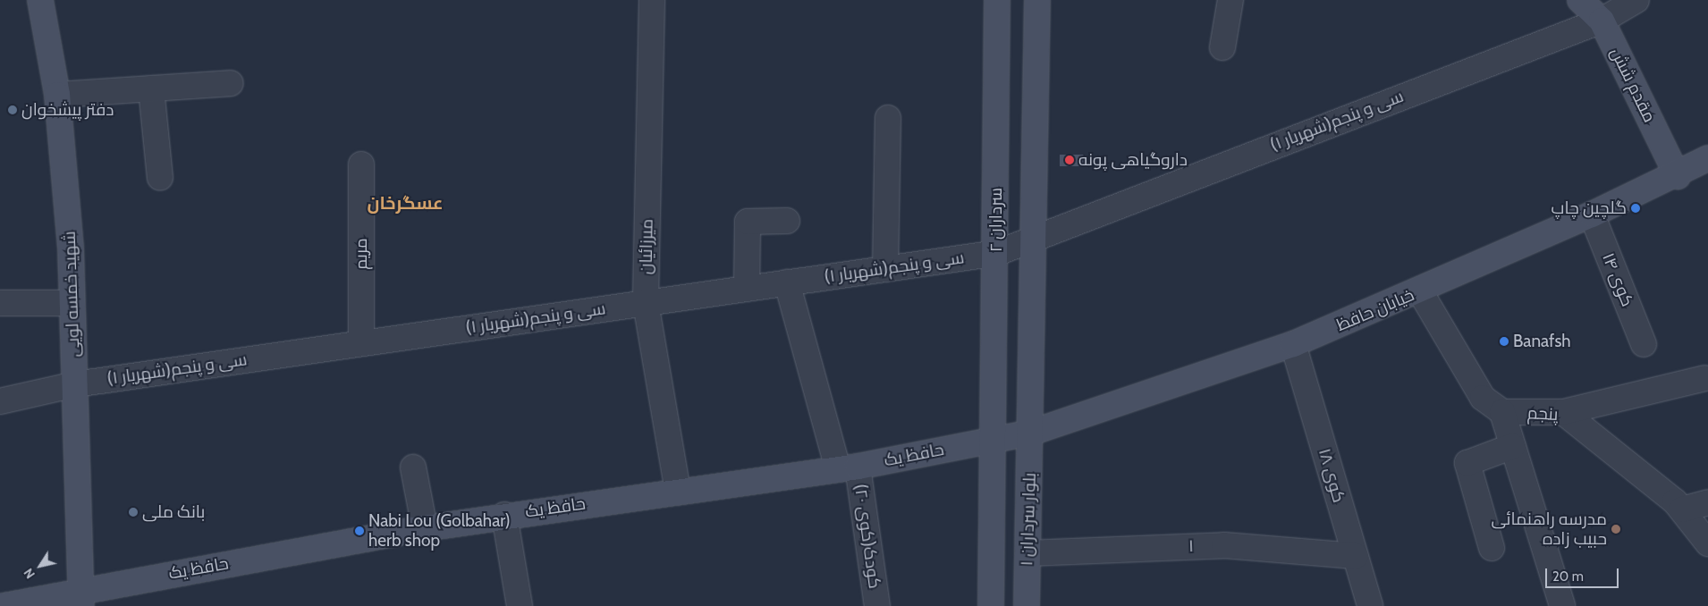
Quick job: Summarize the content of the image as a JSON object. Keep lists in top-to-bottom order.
{
  "streets": {
    "street": [
      "مقدم شش",
      "سی و پنجم(شهریار ۱)",
      "سرداران ۲",
      "میرزائیان",
      "مریم",
      "کوی ۱۴",
      "شهید خمسه لویی",
      "خیابان حافظ",
      "پنجم",
      "حافظ یک",
      "کوی ۱۸",
      "بلوار سرداران ۱",
      "کودک(کوی ۲۰)",
      "۱"
    ]
  },
  "crossings": [
    ["مقدم شش", "سی و پنجم(شهریار ۱)"],
    ["مقدم شش", "خیابان حافظ"],
    ["سی و پنجم(شهریار ۱)", "سرداران ۲"],
    ["سی و پنجم(شهریار ۱)", "میرزائیان"],
    ["سی و پنجم(شهریار ۱)", "مریم"],
    ["سی و پنجم(شهریار ۱)", "شهید خمسه لویی"],
    ["سی و پنجم(شهریار ۱)", "کودک(کوی ۲۰)"],
    ["سرداران ۲", "حافظ یک"],
    ["میرزائیان", "حافظ یک"],
    ["کوی ۱۴", "خیابان حافظ"],
    ["شهید خمسه لویی", "حافظ یک"],
    ["خیابان حافظ", "پنجم"],
    ["خیابان حافظ", "حافظ یک"],
    ["خیابان حافظ", "کوی ۱۸"],
    ["خیابان حافظ", "بلوار سرداران ۱"],
    ["حافظ یک", "بلوار سرداران ۱"],
    ["حافظ یک", "کودک(کوی ۲۰)"],
    ["کوی ۱۸", "۱"],
    ["بلوار سرداران ۱", "۱"]
  ],
  "districts": ["عسگرخان"],
  "places": [
    "دفتر پیشخوان",
    "داروگیاهی پونه",
    "گلچین چاپ",
    "Banafsh",
    "بانک ملی",
    "مدرسه راهنمائی حبیب زاده",
    "Nabi Lou (Golbahar) herb shop"
  ],
  "scale_bar": "20 m",
  "north": "bottom left"
}
